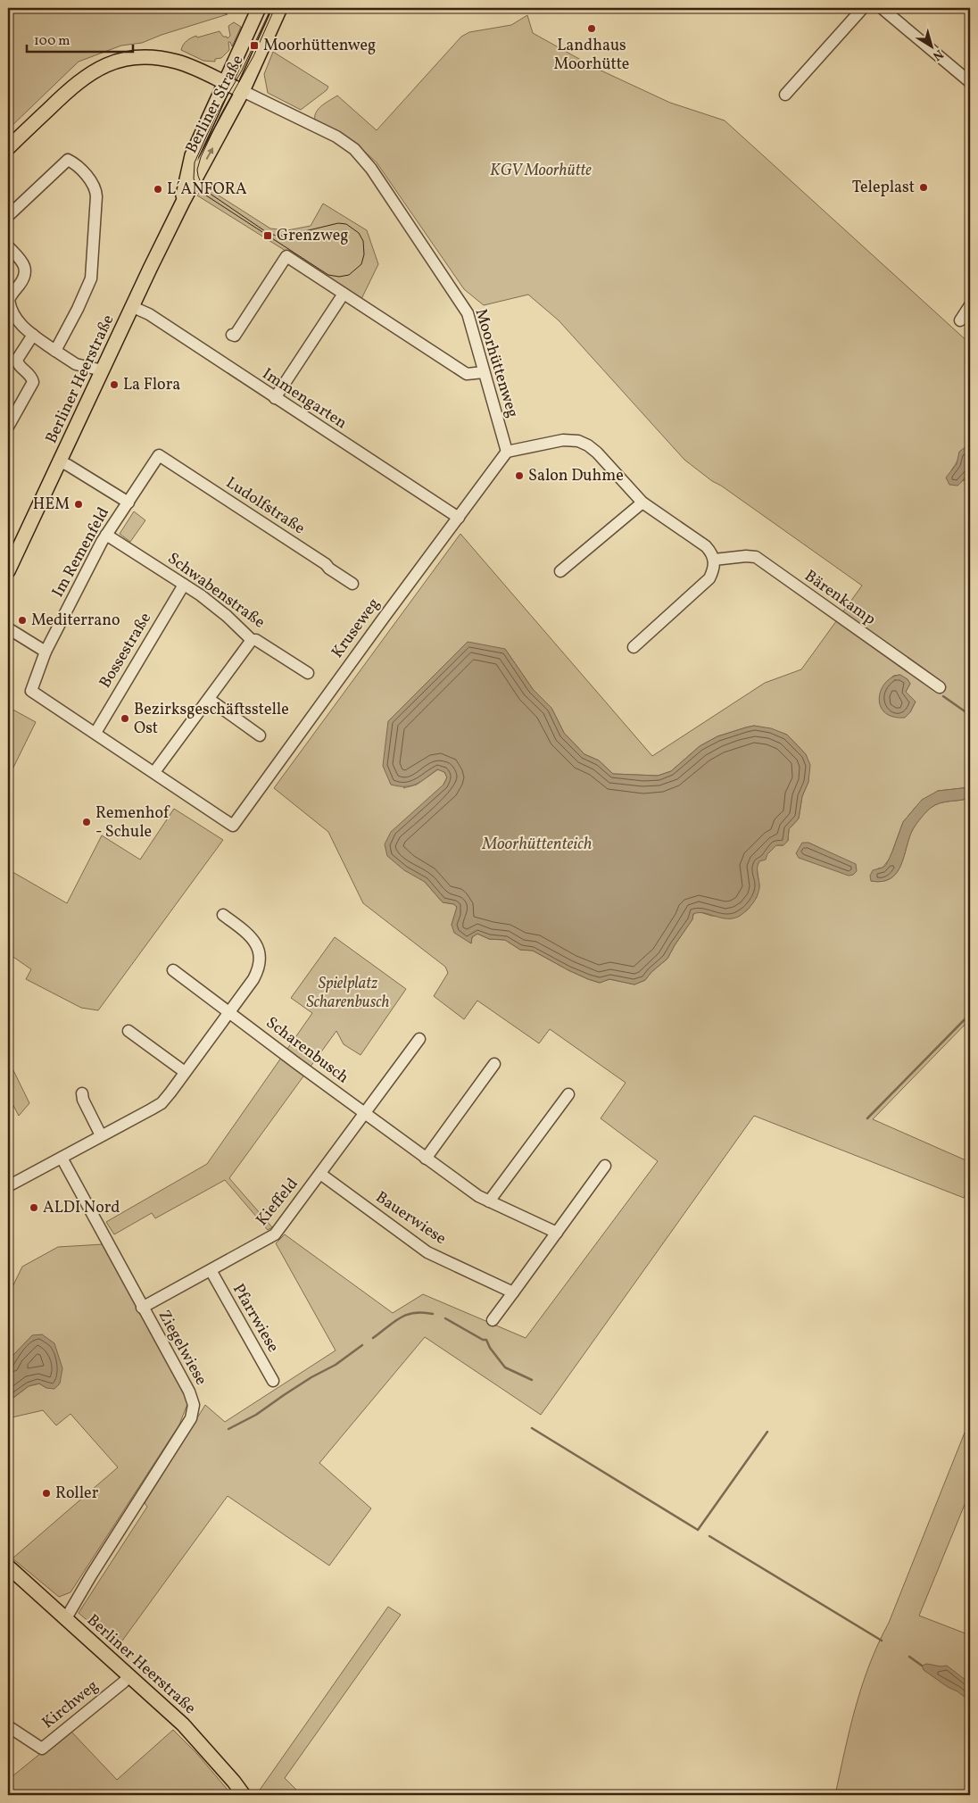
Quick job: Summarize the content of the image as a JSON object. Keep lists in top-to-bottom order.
{
  "streets": {
    "main road": ["Berliner Straße", "Berliner Heerstraße"],
    "street": [
      "Moorhüttenweg",
      "Immengarten",
      "Ludolfstraße",
      "Im Remenfeld",
      "Schwabenstraße",
      "Bärenkamp",
      "Kruseweg",
      "Bossestraße",
      "Scharenbusch",
      "Kieffeld",
      "Bauerwiese",
      "Pfarrwiese",
      "Ziegelwiese",
      "Kirchweg"
    ]
  },
  "crossings": [
    ["Berliner Straße", "Moorhüttenweg"],
    ["Berliner Straße", "Berliner Heerstraße"],
    ["Moorhüttenweg", "Kruseweg"],
    ["Berliner Heerstraße", "Immengarten"],
    ["Berliner Heerstraße", "Im Remenfeld"],
    ["Berliner Heerstraße", "Ziegelwiese"],
    ["Berliner Heerstraße", "Kirchweg"],
    ["Immengarten", "Kruseweg"],
    ["Ludolfstraße", "Im Remenfeld"],
    ["Im Remenfeld", "Schwabenstraße"],
    ["Im Remenfeld", "Bossestraße"],
    ["Schwabenstraße", "Bossestraße"],
    ["Scharenbusch", "Kieffeld"],
    ["Kieffeld", "Bauerwiese"],
    ["Kieffeld", "Pfarrwiese"],
    ["Kieffeld", "Ziegelwiese"]
  ],
  "water": ["Moorhüttenteich"],
  "parks": ["KGV Moorhütte", "Spielplatz Scharenbusch"],
  "places": {
    "other": [
      "Landhaus Moorhütte",
      "Teleplast",
      "L´ANFORA",
      "La Flora",
      "Salon Duhme",
      "HEM",
      "Mediterrano",
      "Bezirksgeschäftsstelle Ost",
      "Remenhof - Schule",
      "ALDI Nord",
      "Roller"
    ],
    "transit": ["Moorhüttenweg", "Grenzweg"]
  },
  "scale_bar": "100 m",
  "north": "bottom right"
}
